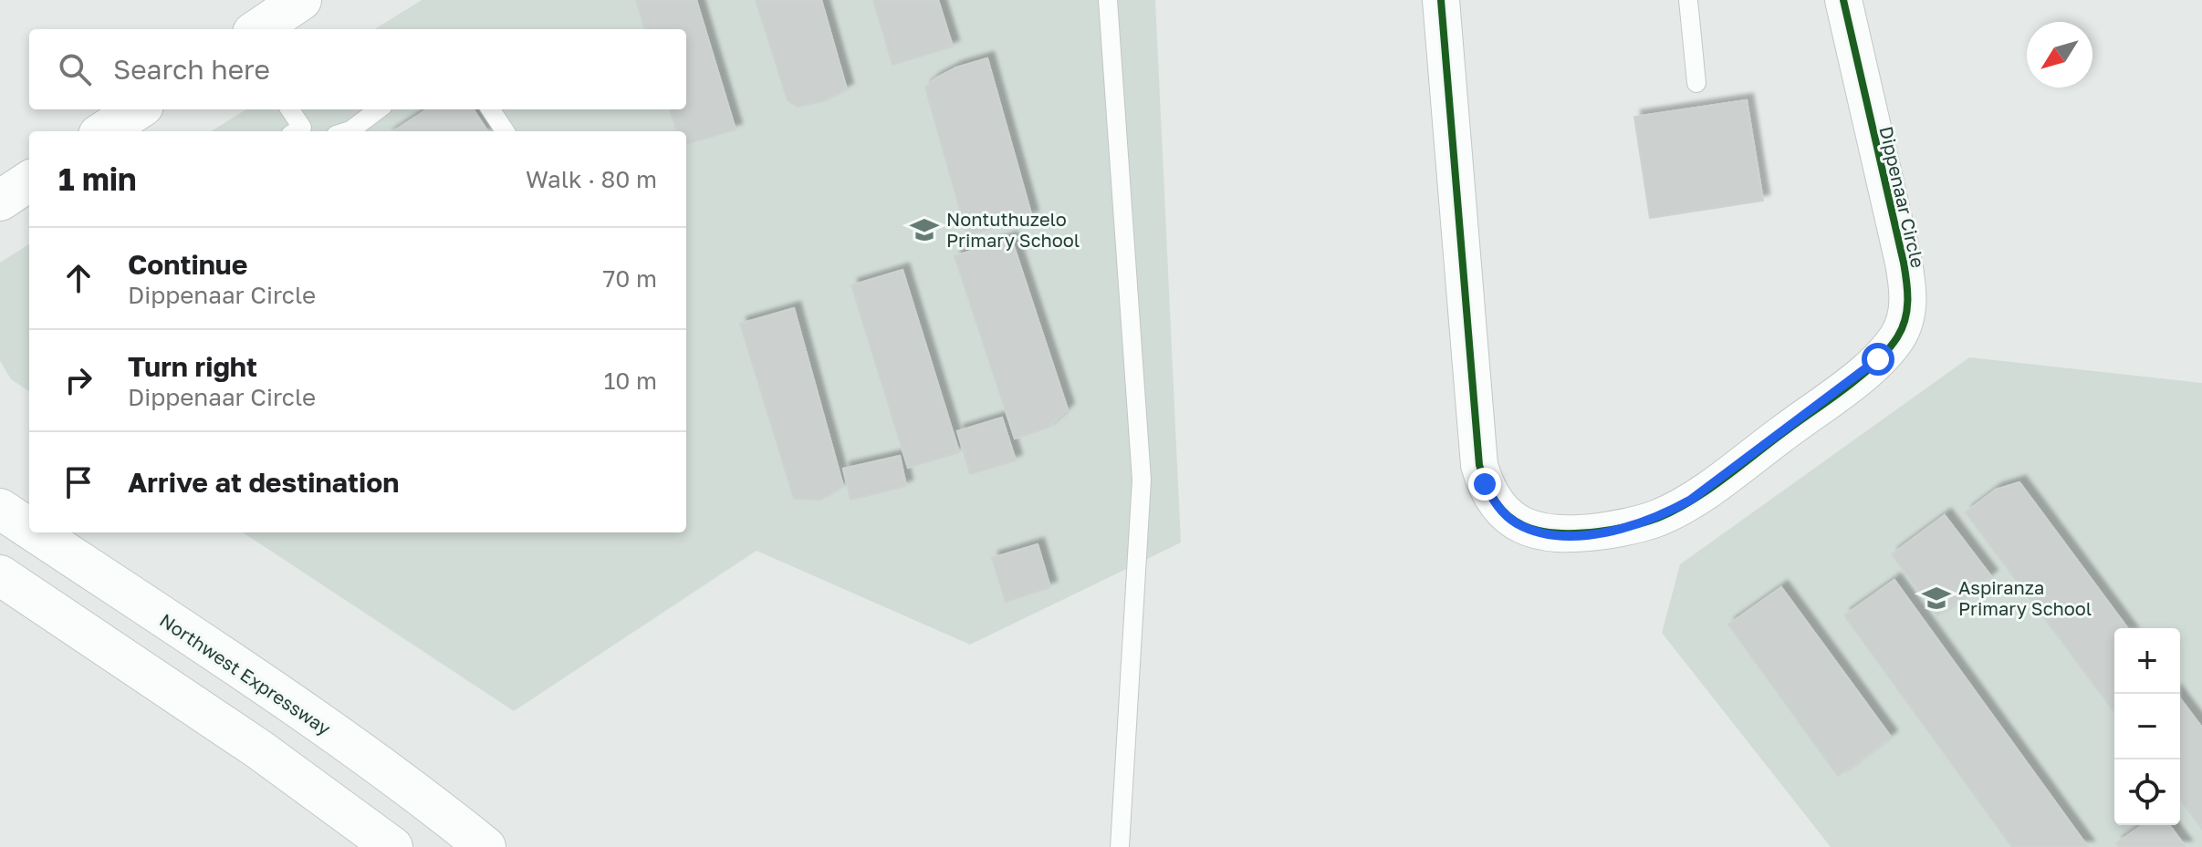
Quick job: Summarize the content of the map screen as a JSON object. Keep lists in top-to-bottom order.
{
  "streets": {
    "main road": ["Northwest Expressway"],
    "street": ["Dippenaar Circle"]
  },
  "places": {
    "school or university": ["Nontuthuzelo Primary School", "Aspiranza Primary School"]
  },
  "north": "bottom left",
  "page": {
    "search": "Search here",
    "heading": ["1 min", "Walk · 80 m"],
    "list": [
      ["Continue", "Dippenaar Circle", "70 m"],
      ["Turn right", "Dippenaar Circle", "10 m"],
      "Arrive at destination"
    ],
    "map_buttons": ["+", "−"]
  }
}
